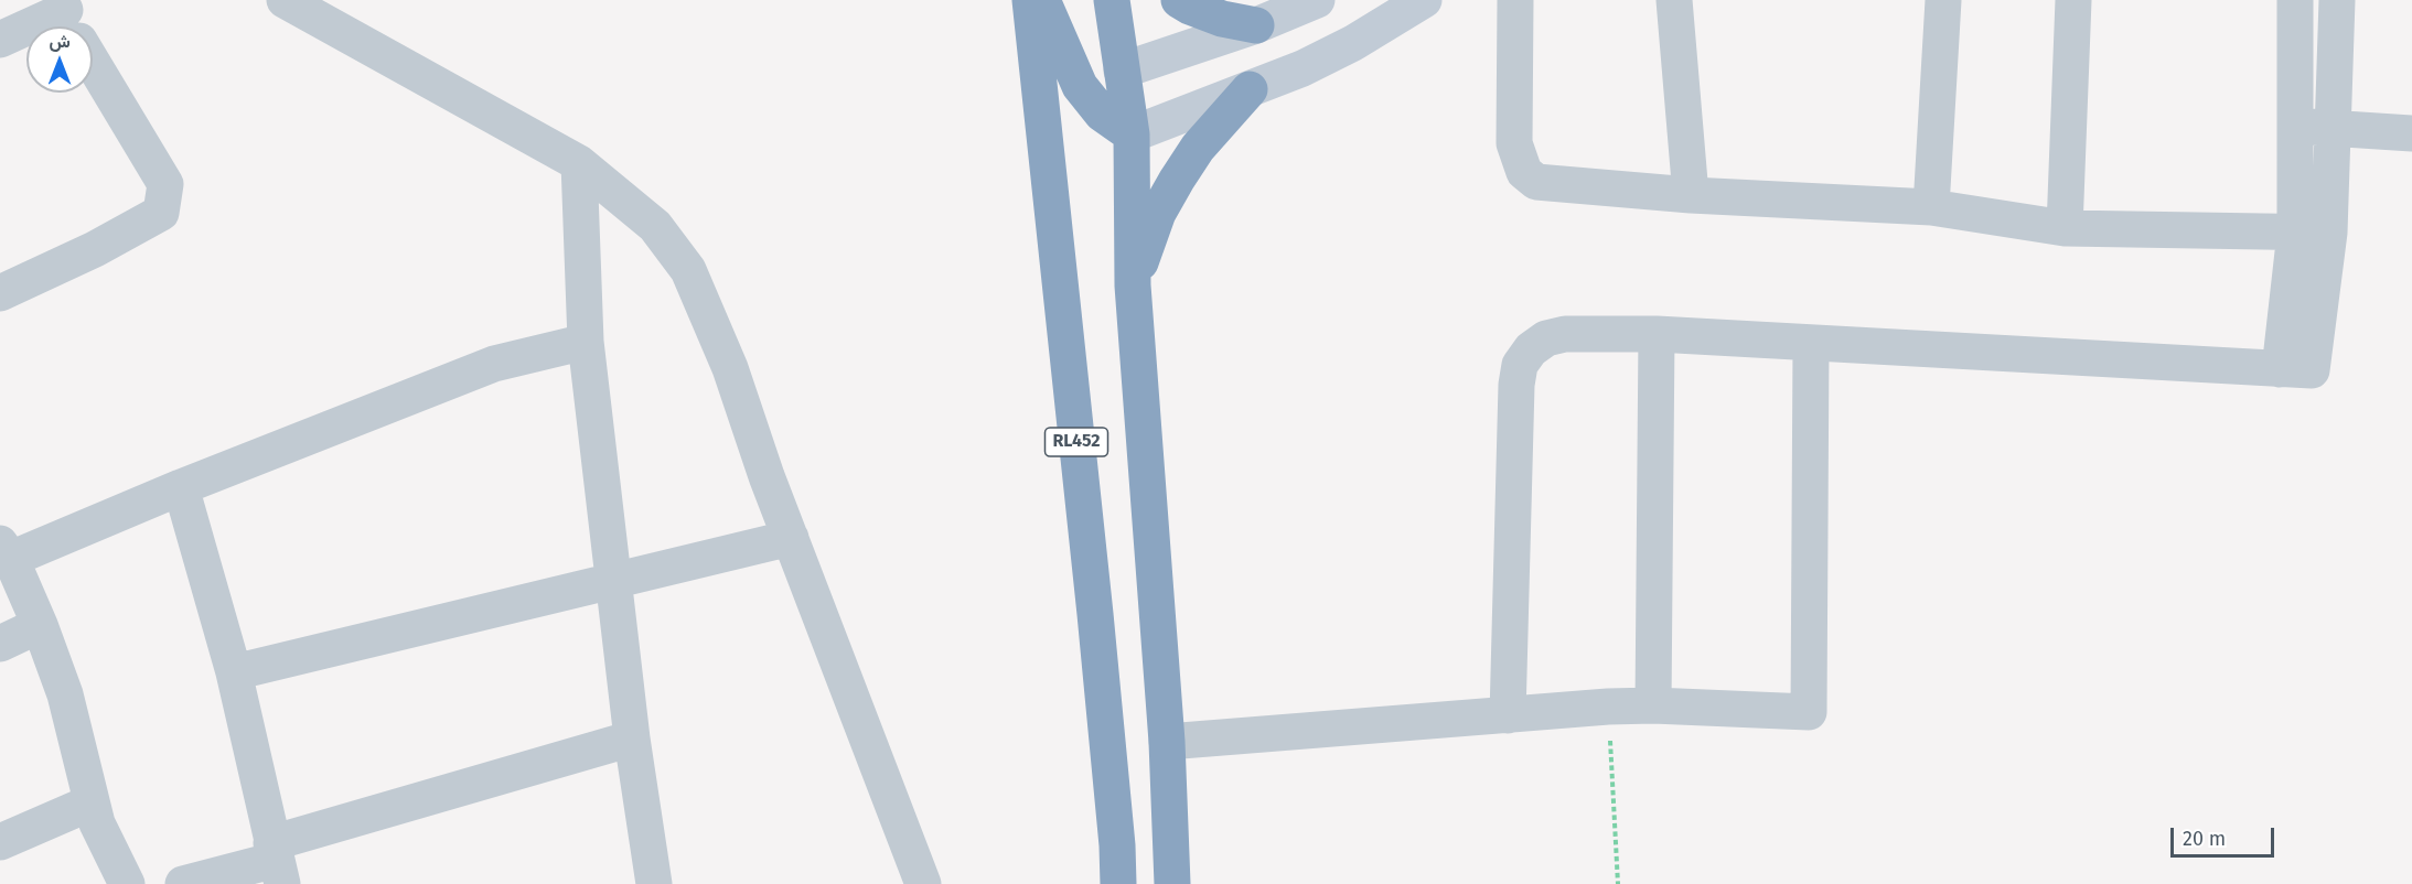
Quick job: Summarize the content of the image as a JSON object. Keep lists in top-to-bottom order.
{
  "streets": {
    "highway": ["RL452"]
  },
  "scale_bar": "20 m",
  "north": "top"
}
